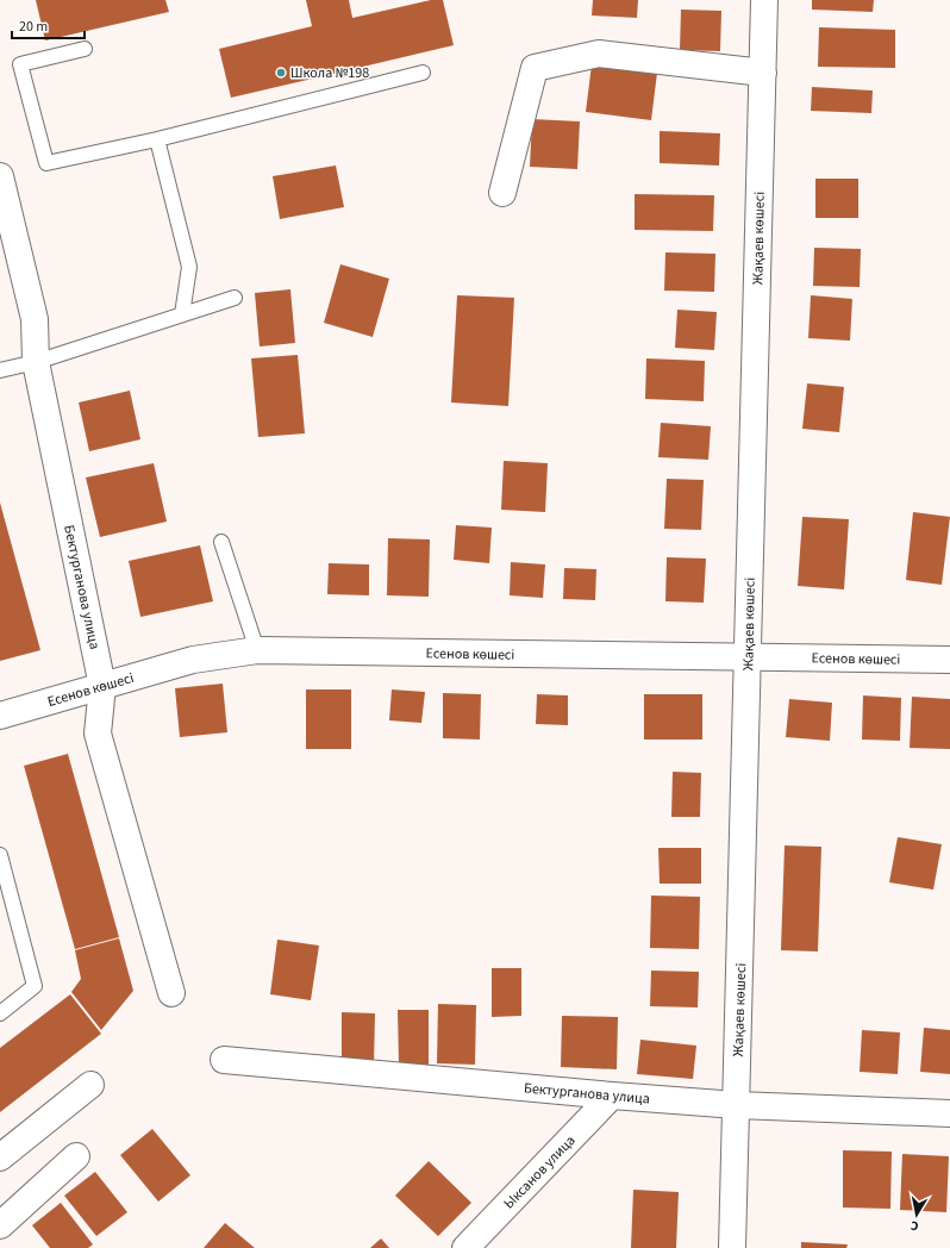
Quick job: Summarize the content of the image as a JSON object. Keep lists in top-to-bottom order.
{
  "streets": {
    "street": [
      "Жақаев көшесі",
      "Бектурганова улица",
      "Есенов көшесі",
      "Ыксанов улица"
    ]
  },
  "crossings": [
    ["Жақаев көшесі", "Бектурганова улица"],
    ["Жақаев көшесі", "Есенов көшесі"],
    ["Бектурганова улица", "Есенов көшесі"],
    ["Бектурганова улица", "Ыксанов улица"]
  ],
  "places": ["Школа №198"],
  "scale_bar": "20 m",
  "north": "bottom"
}
